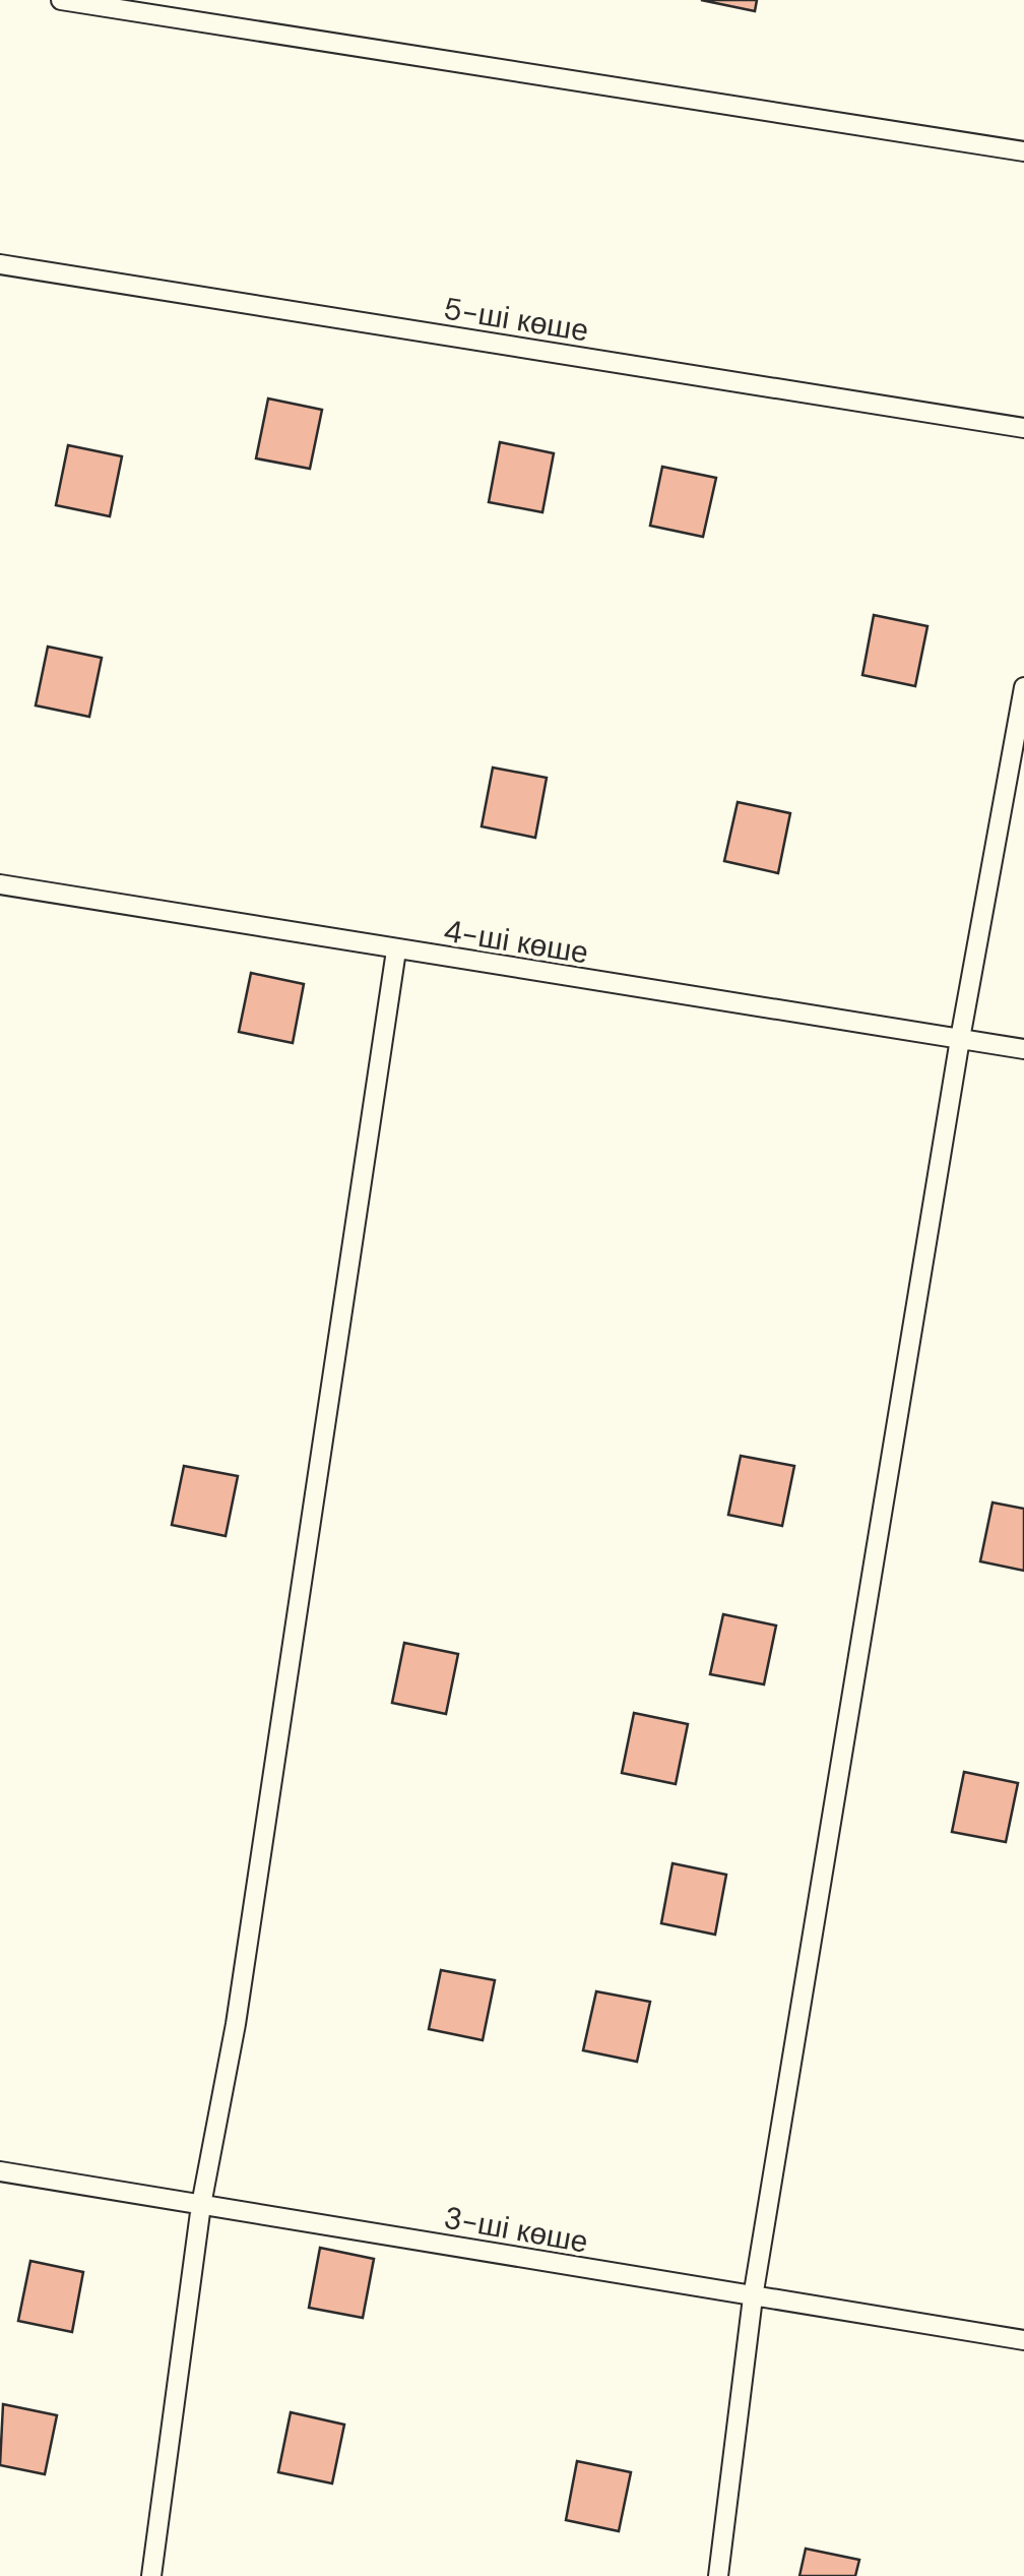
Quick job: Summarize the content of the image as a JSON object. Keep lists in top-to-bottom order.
{
  "streets": {
    "lane": ["5-ші көше", "4-ші көше", "3-ші көше"]
  }
}
